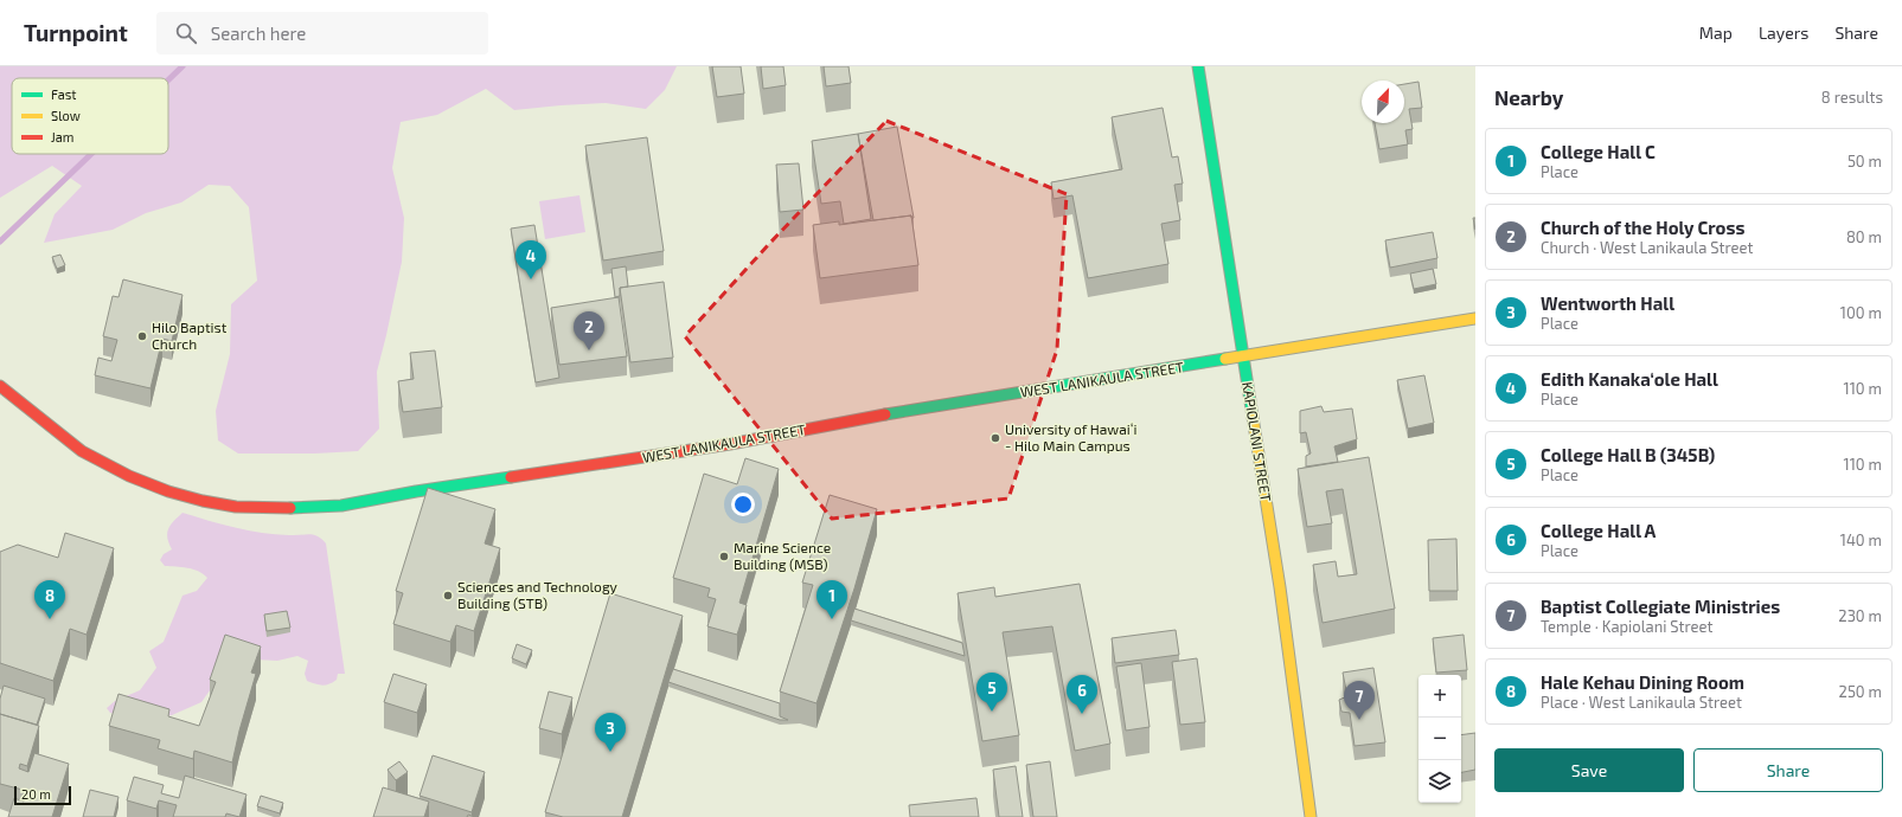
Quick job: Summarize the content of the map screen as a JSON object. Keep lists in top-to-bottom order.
{
  "streets": {
    "street": ["WEST LANIKAULA STREET", "KAPIOLANI STREET"]
  },
  "crossings": [
    ["WEST LANIKAULA STREET", "KAPIOLANI STREET"]
  ],
  "places": [
    "Hilo Baptist Church",
    "University of Hawaiʻi - Hilo Main Campus",
    "Marine Science Building (MSB)",
    "Sciences and Technology Building (STB)"
  ],
  "legend": ["Fast", "Slow", "Jam"],
  "scale_bar": "20 m",
  "north": "top right",
  "page": {
    "header": "Turnpoint",
    "search": "Search here",
    "nav": ["Map", "Layers", "Share"],
    "heading": ["Nearby", "8 results"],
    "list": [
      {
        "mark": "1",
        "name": "College Hall C",
        "note": "Place",
        "value": "50 m"
      },
      {
        "mark": "2",
        "name": "Church of the Holy Cross",
        "note": "Church · West Lanikaula Street",
        "value": "80 m"
      },
      {
        "mark": "3",
        "name": "Wentworth Hall",
        "note": "Place",
        "value": "100 m"
      },
      {
        "mark": "4",
        "name": "Edith Kanaka‘ole Hall",
        "note": "Place",
        "value": "110 m"
      },
      {
        "mark": "5",
        "name": "College Hall B (345B)",
        "note": "Place",
        "value": "110 m"
      },
      {
        "mark": "6",
        "name": "College Hall A",
        "note": "Place",
        "value": "140 m"
      },
      {
        "mark": "7",
        "name": "Baptist Collegiate Ministries",
        "note": "Temple · Kapiolani Street",
        "value": "230 m"
      },
      {
        "mark": "8",
        "name": "Hale Kehau Dining Room",
        "note": "Place · West Lanikaula Street",
        "value": "250 m"
      }
    ],
    "pins": [
      "4",
      "2",
      "1",
      "8",
      "5",
      "6",
      "7",
      "3"
    ],
    "map_buttons": ["+", "−"],
    "buttons": ["Save", "Share"],
    "scale": "20 m"
  }
}
